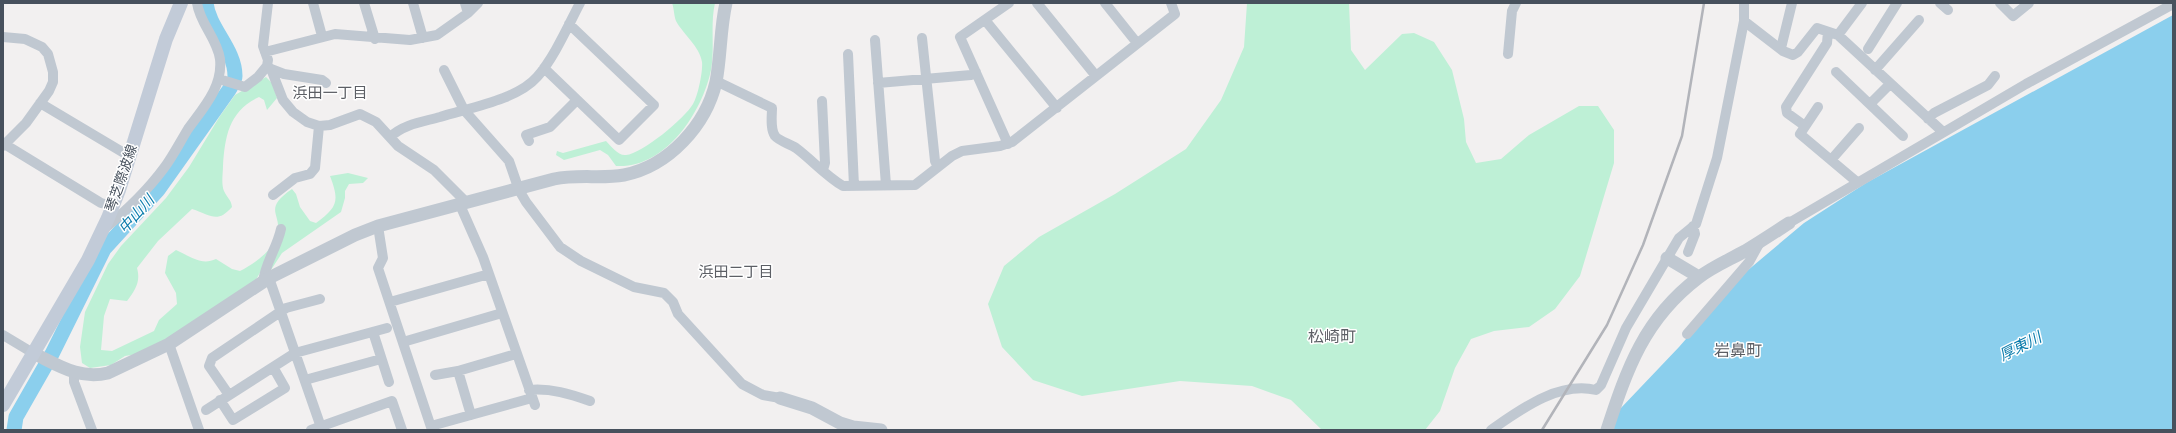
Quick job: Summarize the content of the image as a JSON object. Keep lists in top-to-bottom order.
{
  "streets": {
    "main road": ["琴芝際波線"]
  },
  "districts": [
    "浜田一丁目",
    "浜田二丁目",
    "松崎町",
    "岩鼻町"
  ],
  "water": ["中山川", "厚東川"]
}
